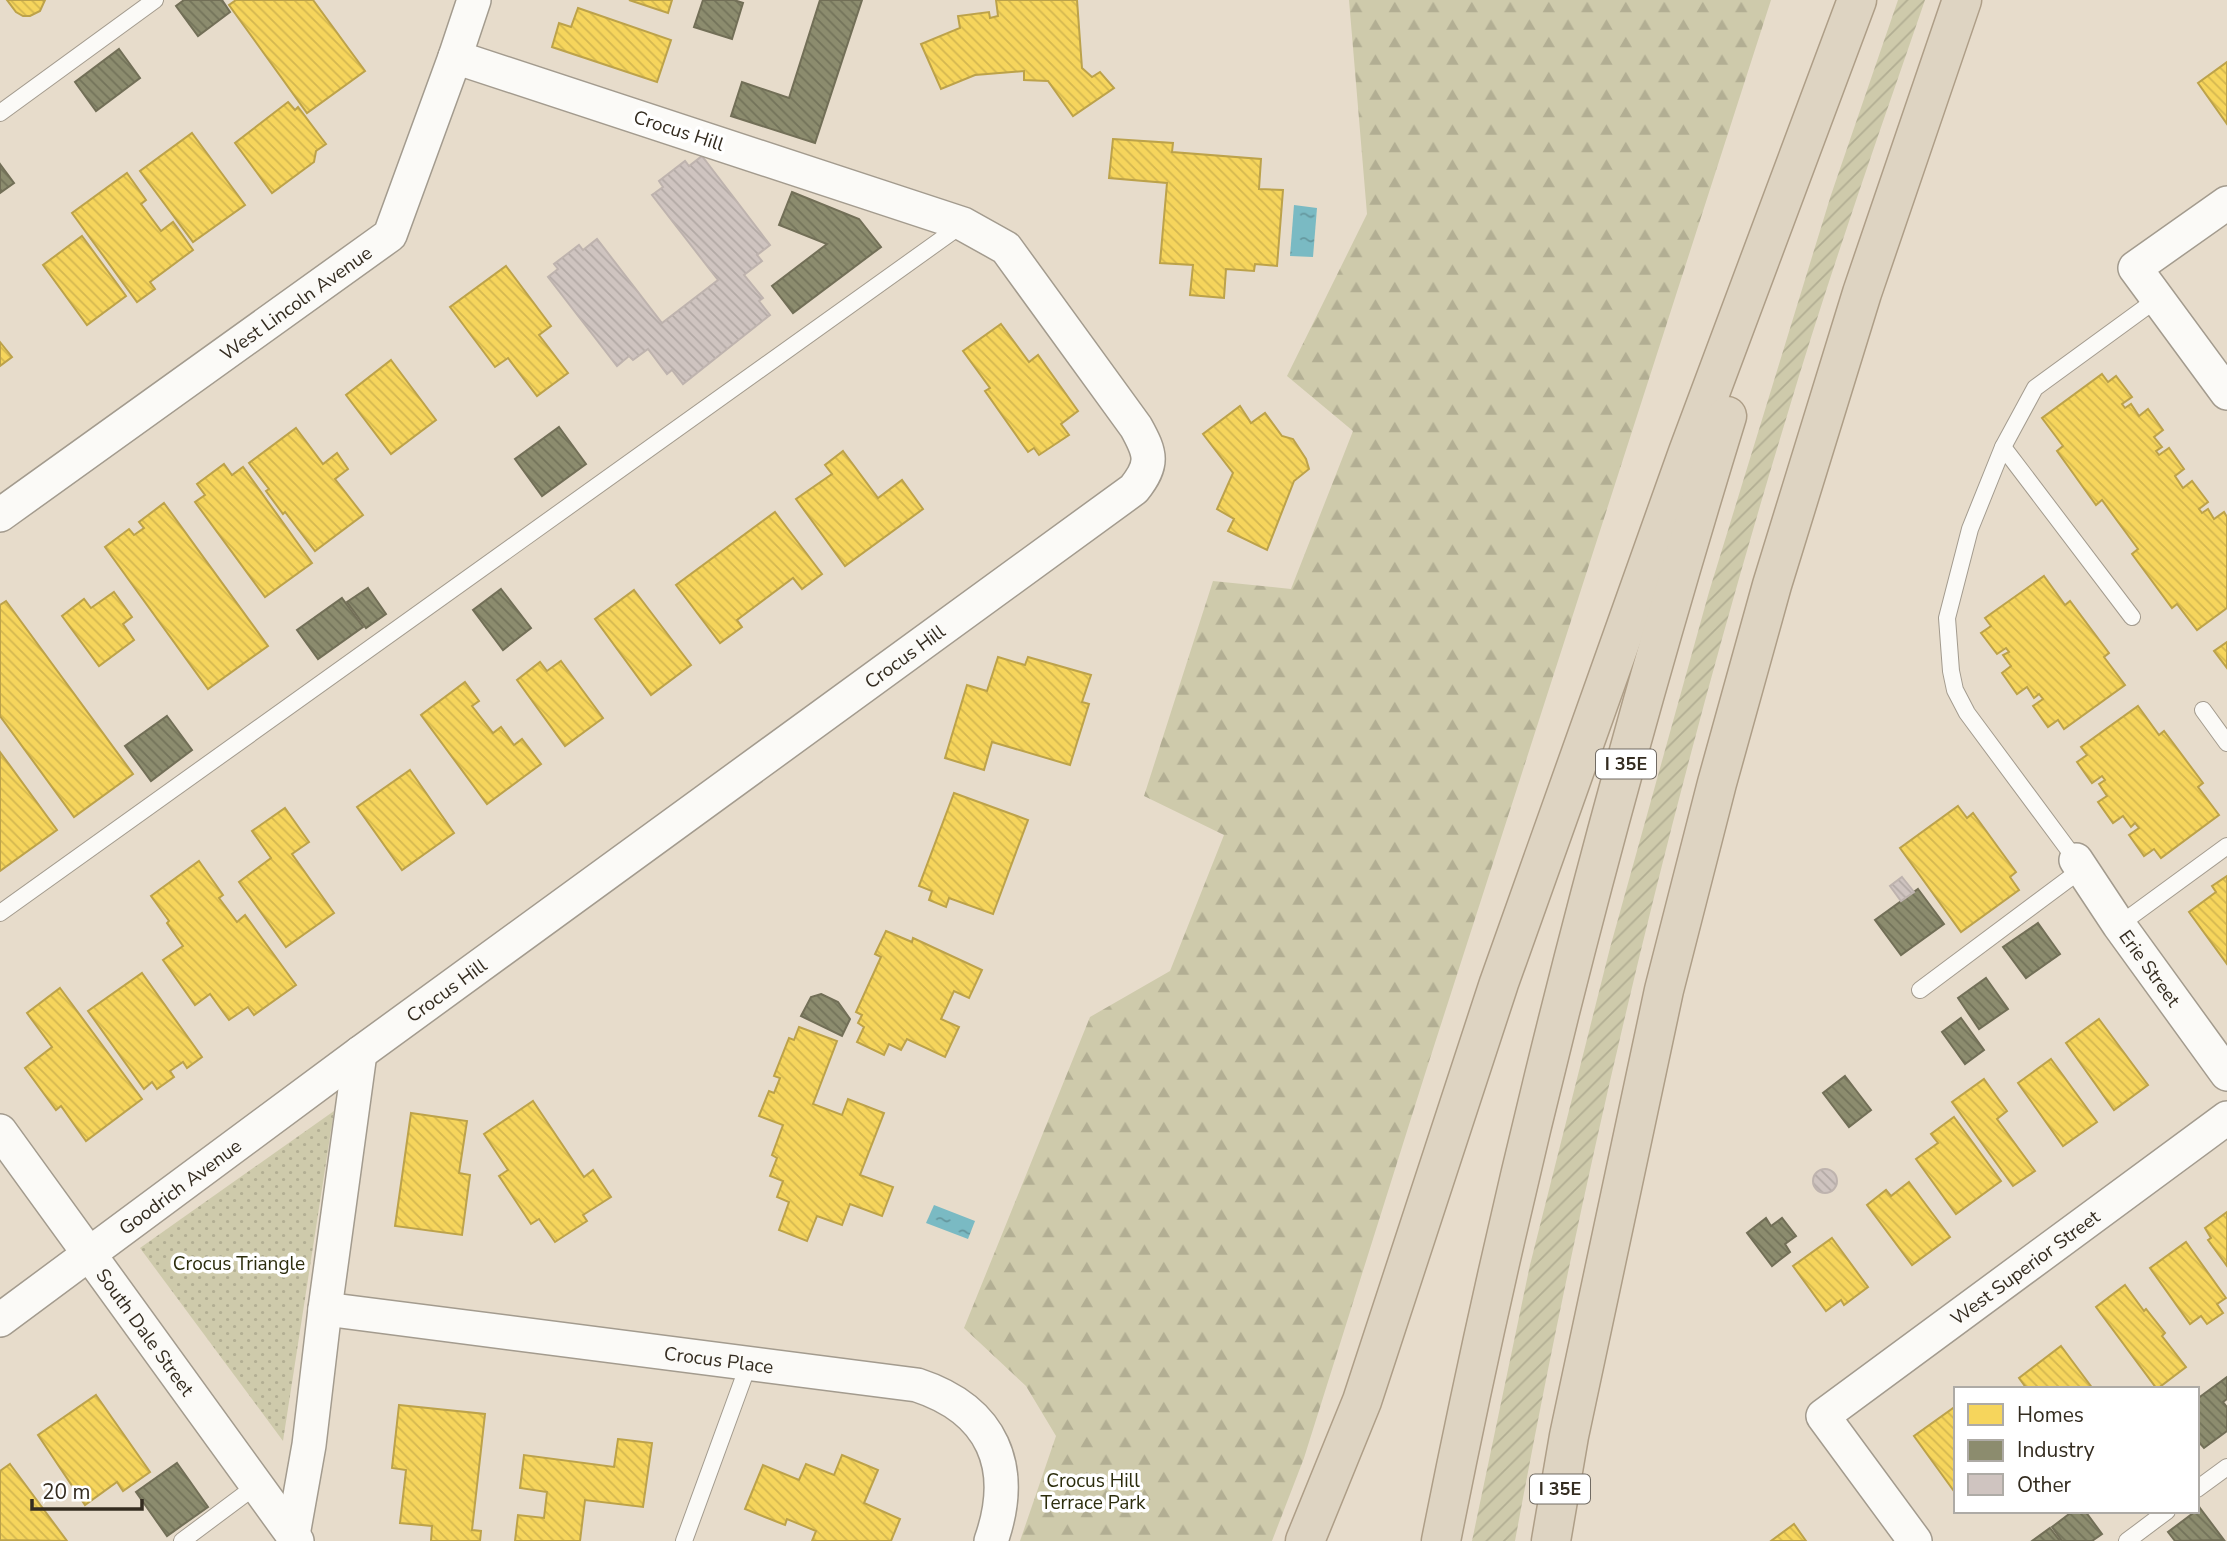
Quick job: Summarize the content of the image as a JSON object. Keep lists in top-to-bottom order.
{
  "streets": {
    "highway": ["I 35E"],
    "street": [
      "Crocus Hill",
      "West Lincoln Avenue",
      "Erie Street",
      "Goodrich Avenue",
      "West Superior Street",
      "South Dale Street",
      "Crocus Place"
    ]
  },
  "crossings": [
    ["Crocus Hill", "West Lincoln Avenue"],
    ["Crocus Hill", "Goodrich Avenue"],
    ["Goodrich Avenue", "South Dale Street"]
  ],
  "parks": ["Crocus Triangle", "Crocus Hill Terrace Park"],
  "legend": ["Homes", "Industry", "Other"],
  "scale_bar": "20 m"
}
